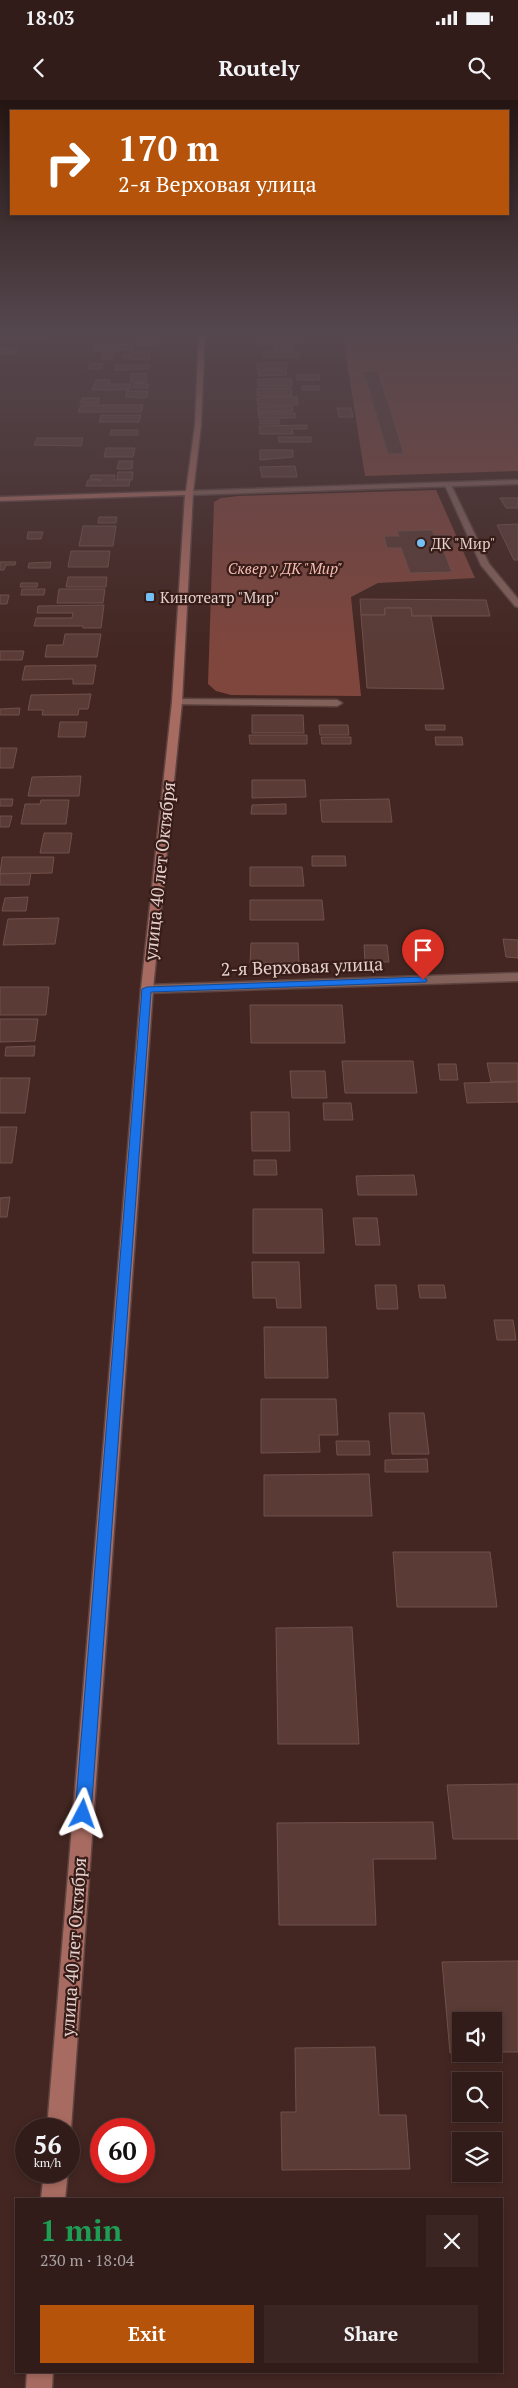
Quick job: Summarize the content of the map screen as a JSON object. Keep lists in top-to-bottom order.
{
  "streets": {
    "main road": ["улица 40 лет Октября"],
    "street": ["2-я Верховая улица"]
  },
  "crossings": [
    ["улица 40 лет Октября", "2-я Верховая улица"]
  ],
  "parks": ["Сквер у ДК \"Мир\""],
  "places": {
    "other": ["ДК \"Мир\""],
    "transit": ["Кинотеатр \"Мир\""]
  },
  "page": {
    "status": "18:03",
    "header": "Routely",
    "turn": ["170 m", "2-я Верховая улица"],
    "speed": "56 km/h",
    "limit": "60",
    "heading": ["1 min", "230 m · 18:04"],
    "buttons": ["Exit", "Share"]
  }
}
